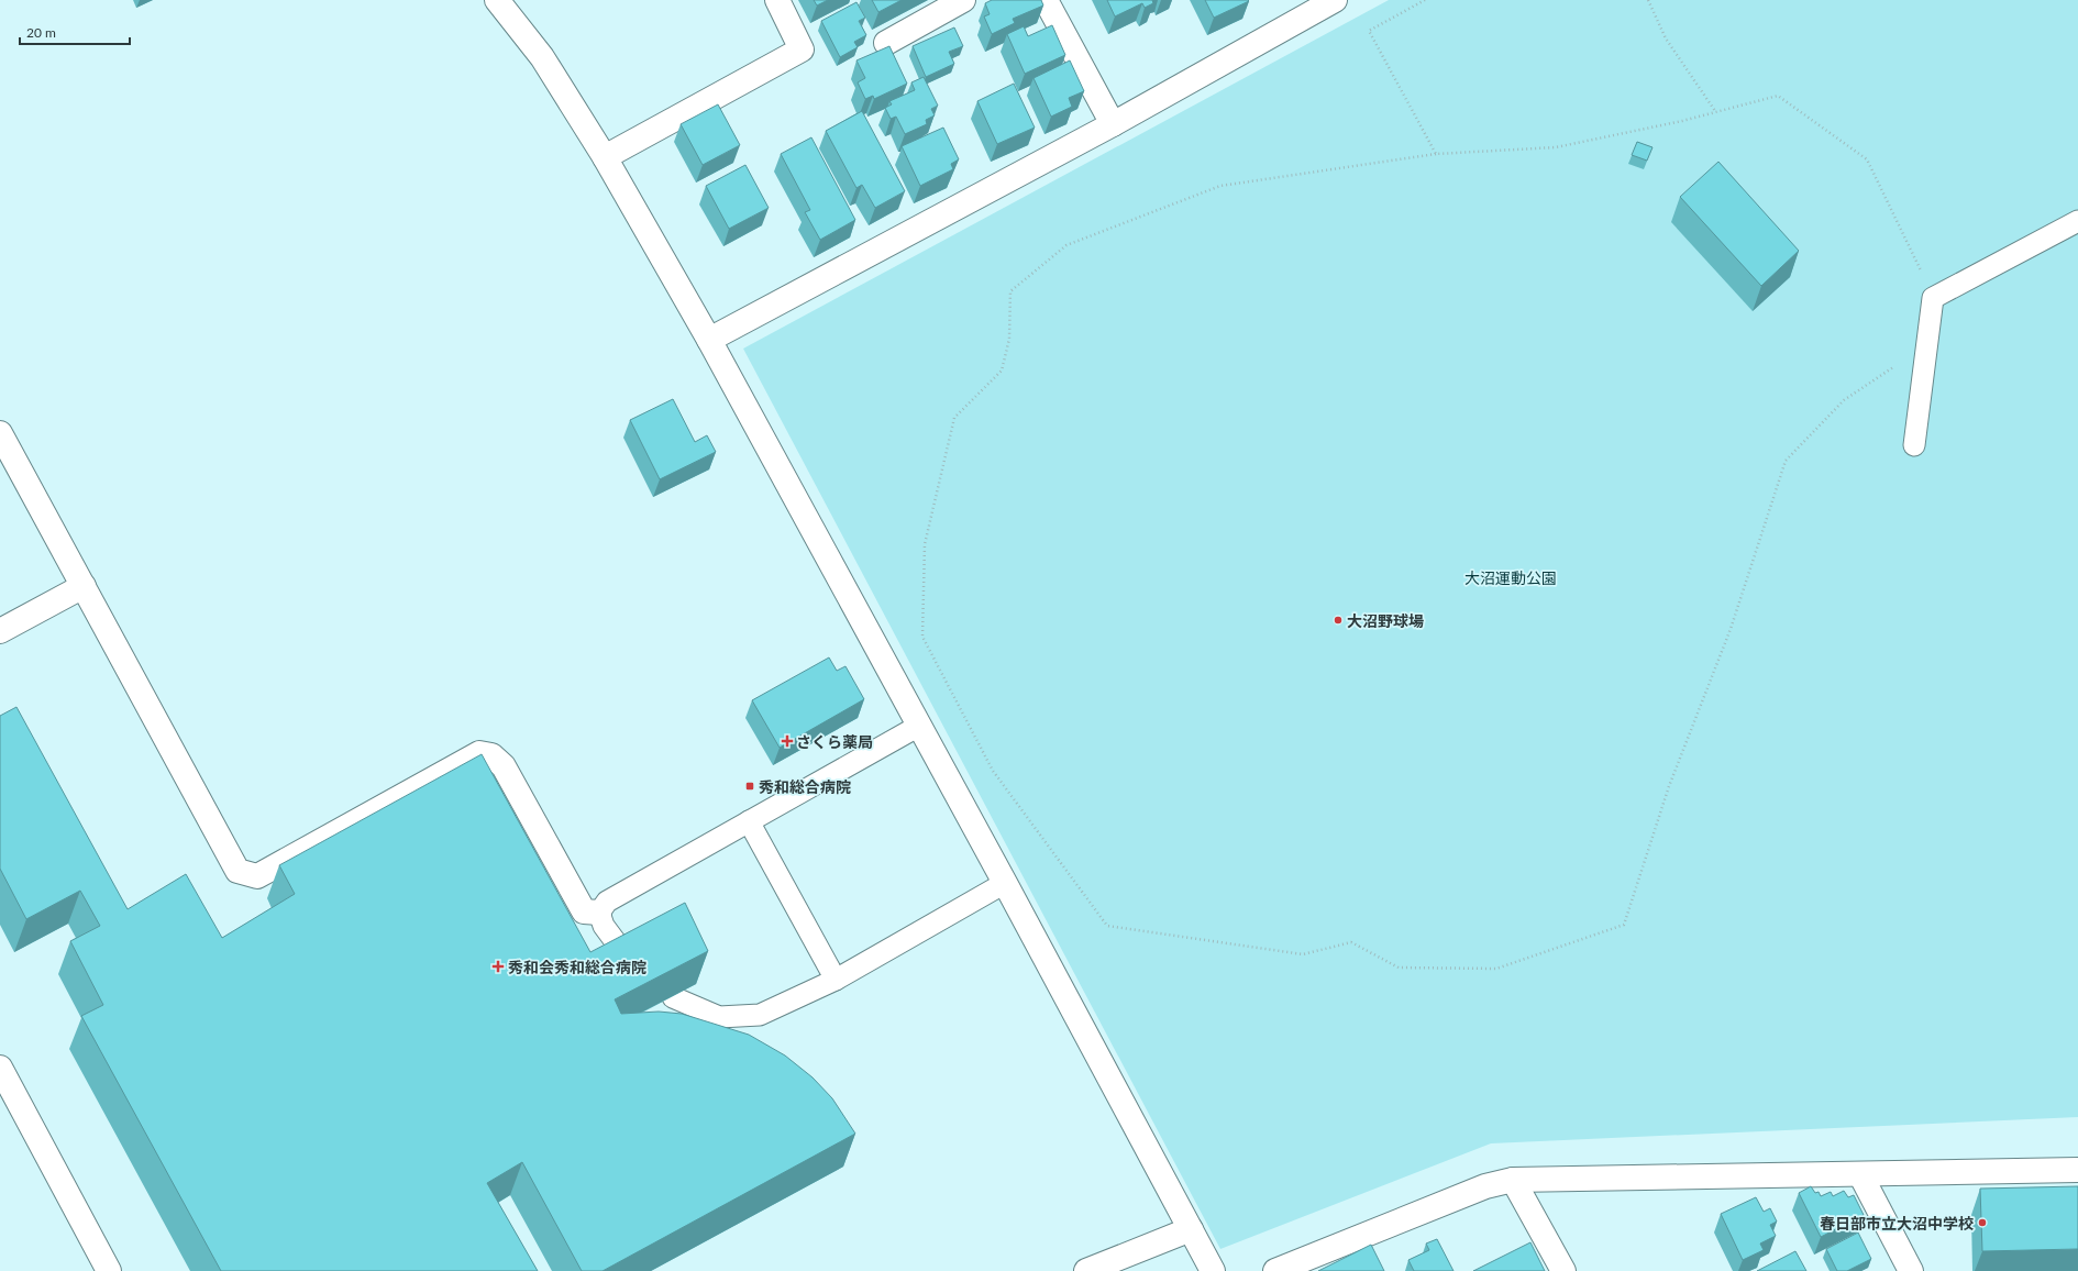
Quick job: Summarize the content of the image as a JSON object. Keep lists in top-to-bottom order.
{
  "parks": ["大沼運動公園"],
  "places": {
    "other": ["大沼野球場", "春日部市立大沼中学校"],
    "health": ["さくら薬局", "秀和会秀和総合病院"],
    "transit": ["秀和総合病院"]
  },
  "scale_bar": "20 m"
}
